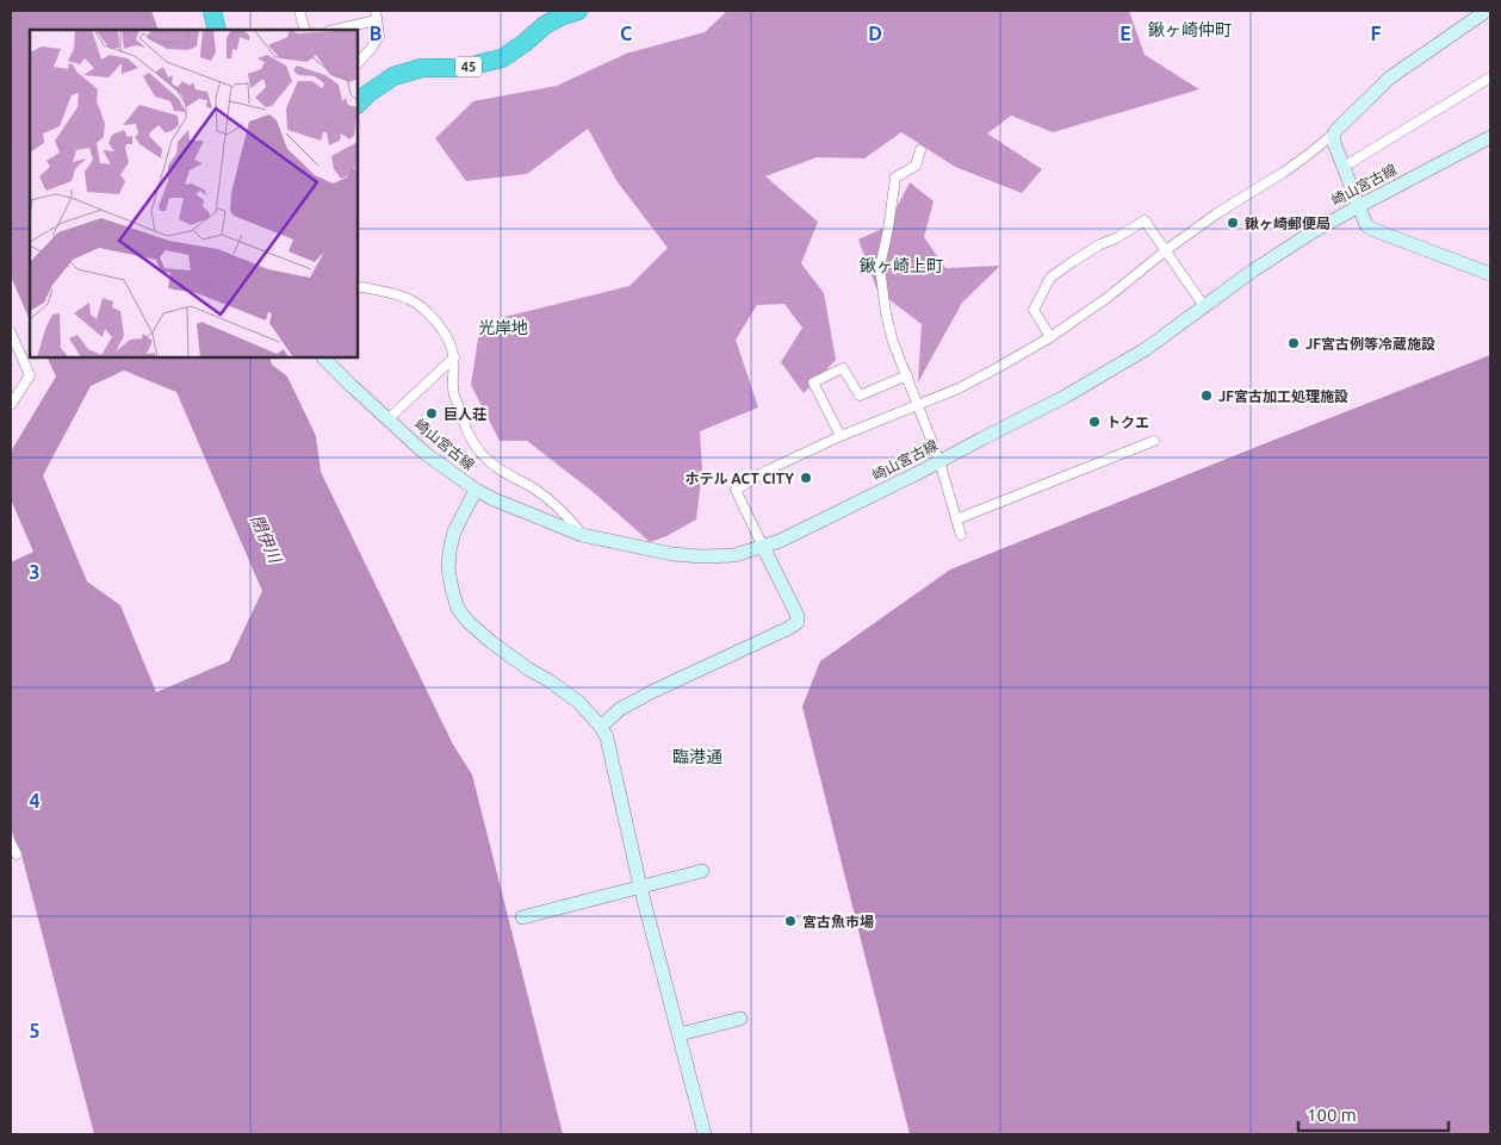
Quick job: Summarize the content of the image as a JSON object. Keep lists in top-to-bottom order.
{
  "streets": {
    "highway": ["45"],
    "street": ["崎山宮古線"]
  },
  "districts": [
    "鍬ヶ崎仲町",
    "鍬ヶ崎上町",
    "光岸地",
    "臨港通"
  ],
  "water": ["閉伊川"],
  "places": [
    "鍬ヶ崎郵便局",
    "JF宮古例等冷蔵施設",
    "JF宮古加工処理施設",
    "巨人荘",
    "トクエ",
    "ホテル ACT CITY",
    "宮古魚市場"
  ],
  "scale_bar": "100 m",
  "grid": {
    "columns": [
      "B",
      "C",
      "D",
      "E",
      "F"
    ],
    "rows": ["3", "4", "5"]
  }
}
